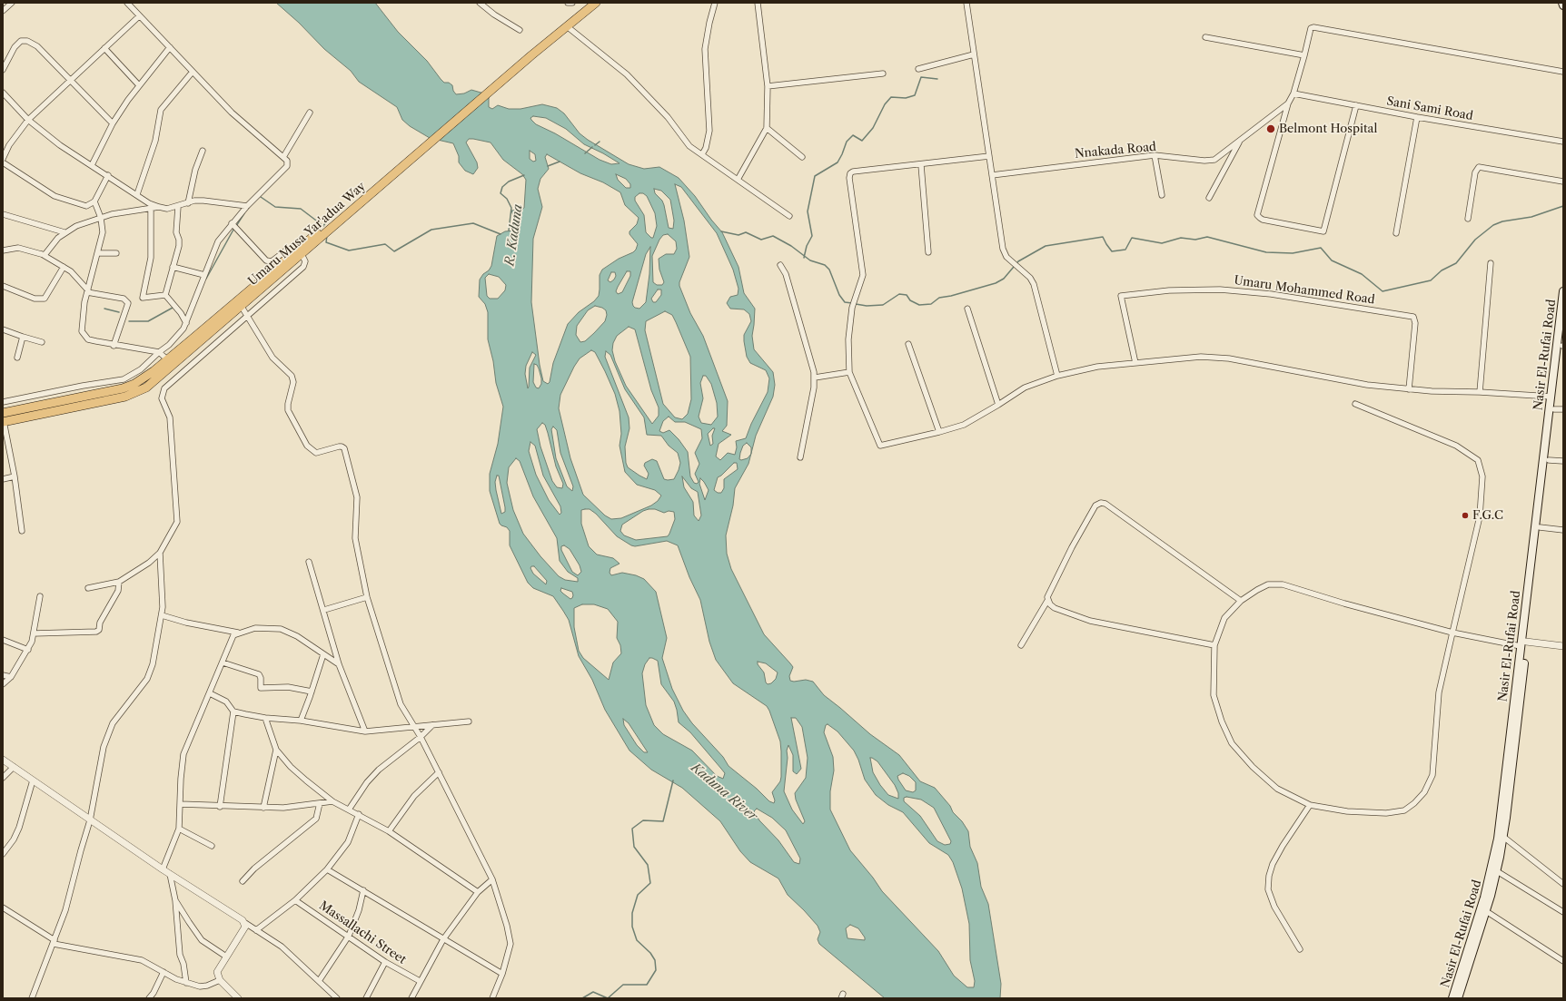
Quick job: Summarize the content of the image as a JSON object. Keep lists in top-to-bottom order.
{
  "streets": {
    "main road": ["Umaru Musa Yar'adua Way", "Nasir El-Rufai Road"],
    "street": [
      "Sani Sami Road",
      "Nnakada Road",
      "Umaru Mohammed Road",
      "Massallachi Street"
    ]
  },
  "water": ["R. Kaduna", "Kaduna River"],
  "places": ["Belmont Hospital", "F.G.C"]
}
